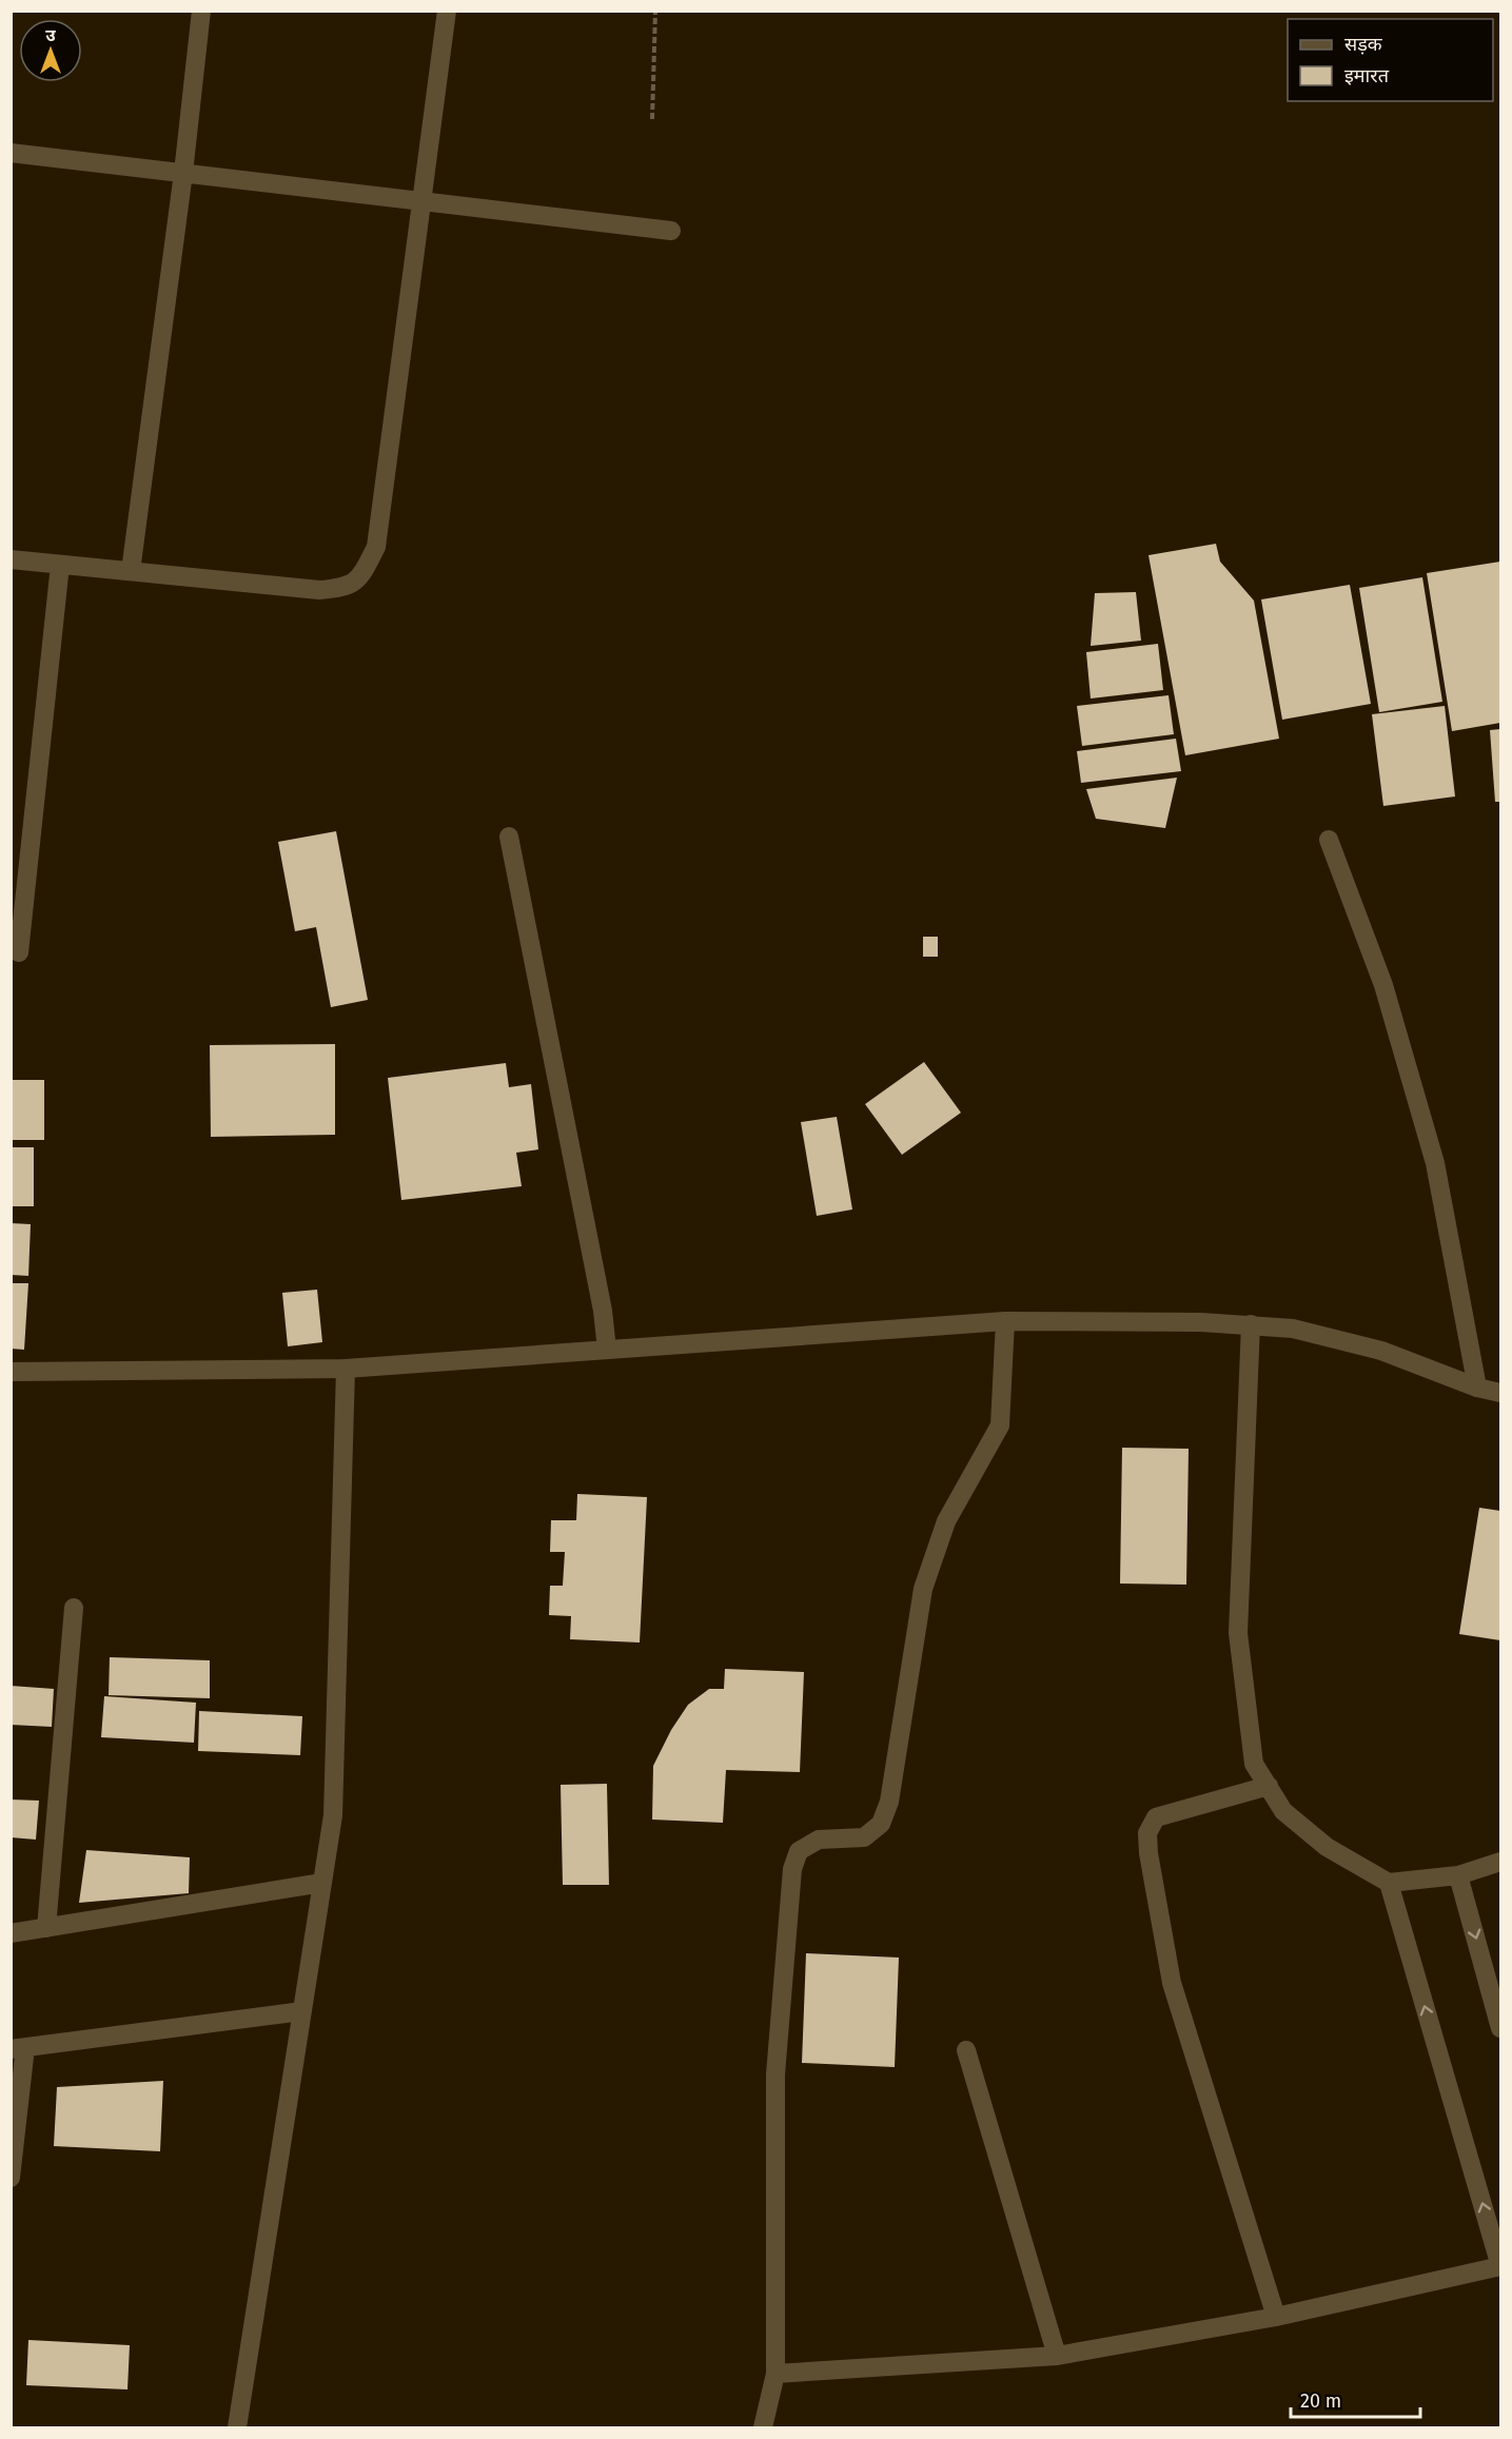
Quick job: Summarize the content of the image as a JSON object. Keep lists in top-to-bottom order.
{
  "legend": ["सड़क", "इमारत"],
  "scale_bar": "20 m",
  "north": "top"
}
